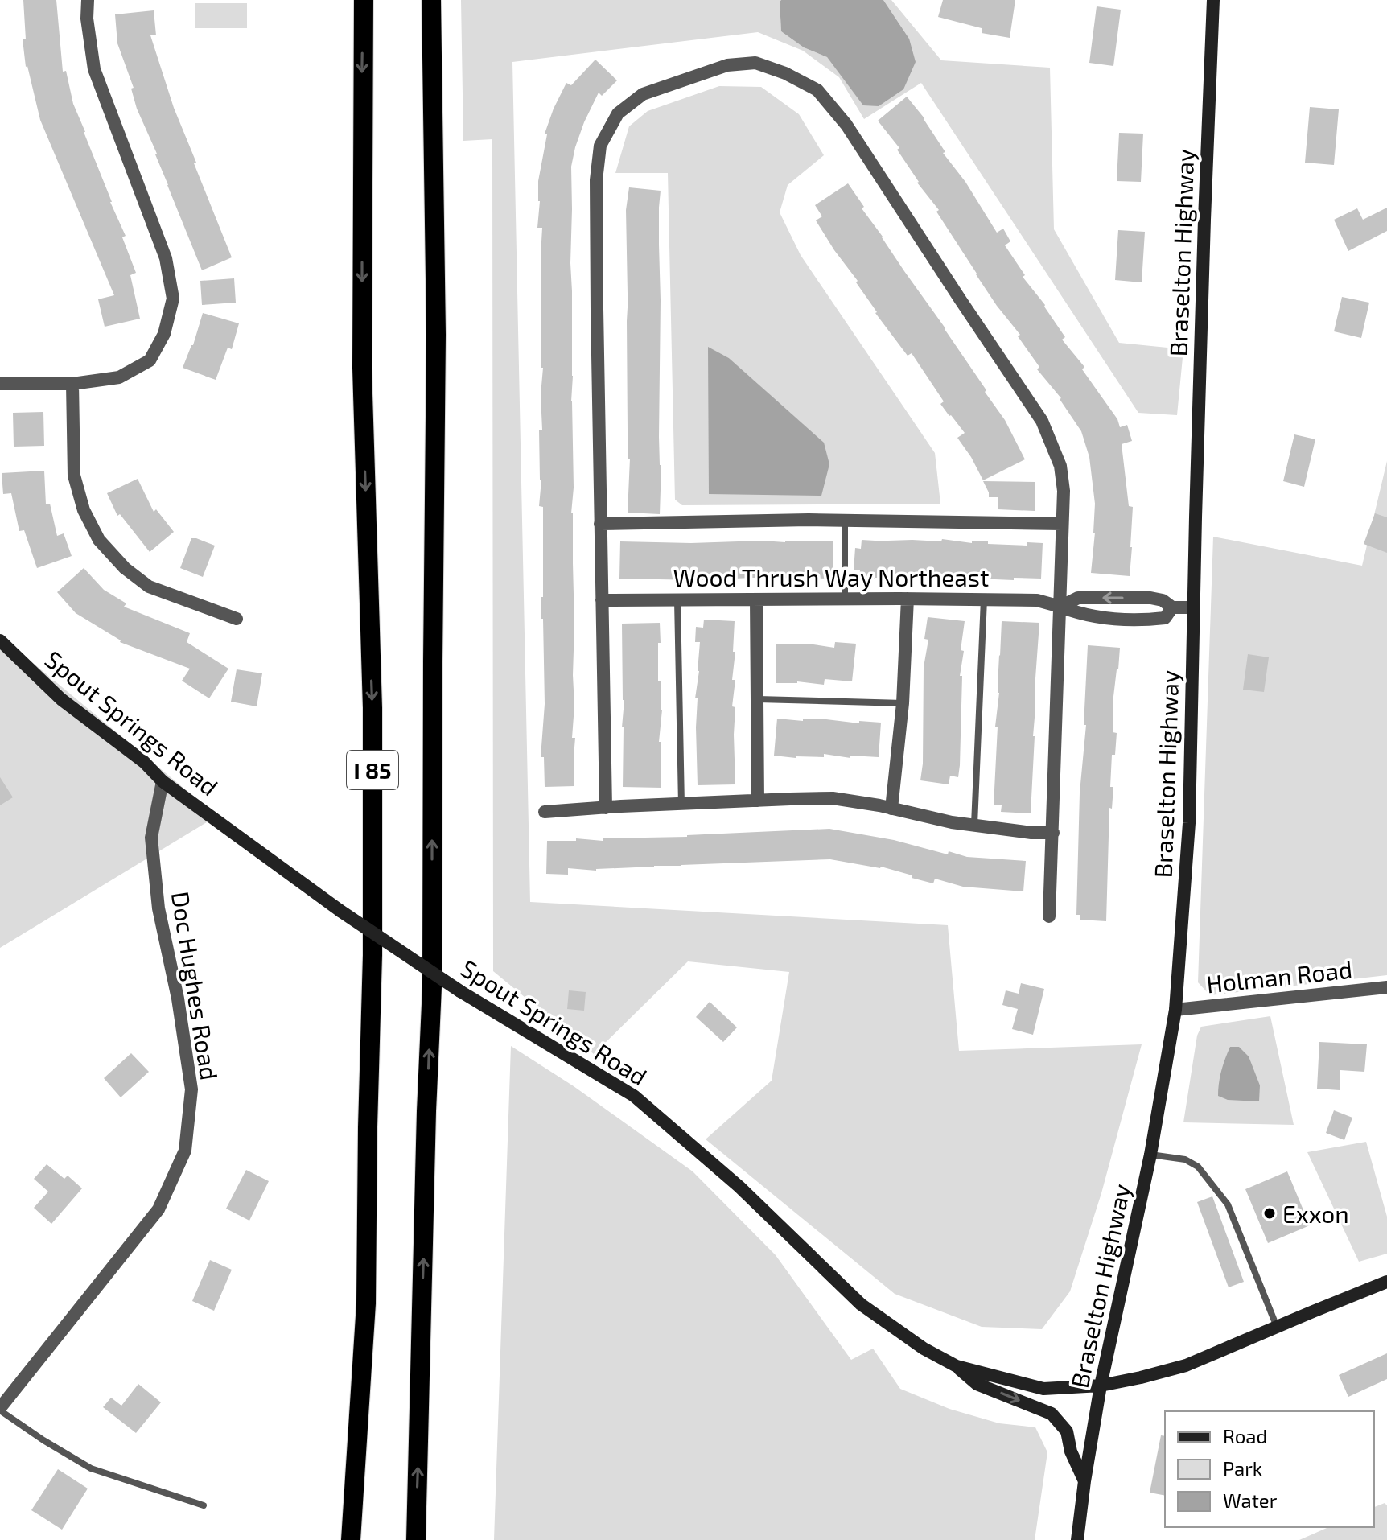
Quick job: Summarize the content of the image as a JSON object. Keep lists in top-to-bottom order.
{
  "streets": {
    "highway": ["I 85"],
    "main road": ["Braselton Highway", "Spout Springs Road"],
    "street": ["Wood Thrush Way Northeast", "Holman Road", "Doc Hughes Road"]
  },
  "crossings": [
    ["Braselton Highway", "Spout Springs Road"],
    ["Braselton Highway", "Holman Road"],
    ["Spout Springs Road", "Doc Hughes Road"]
  ],
  "places": ["Exxon"],
  "legend": ["Road", "Park", "Water"]
}
